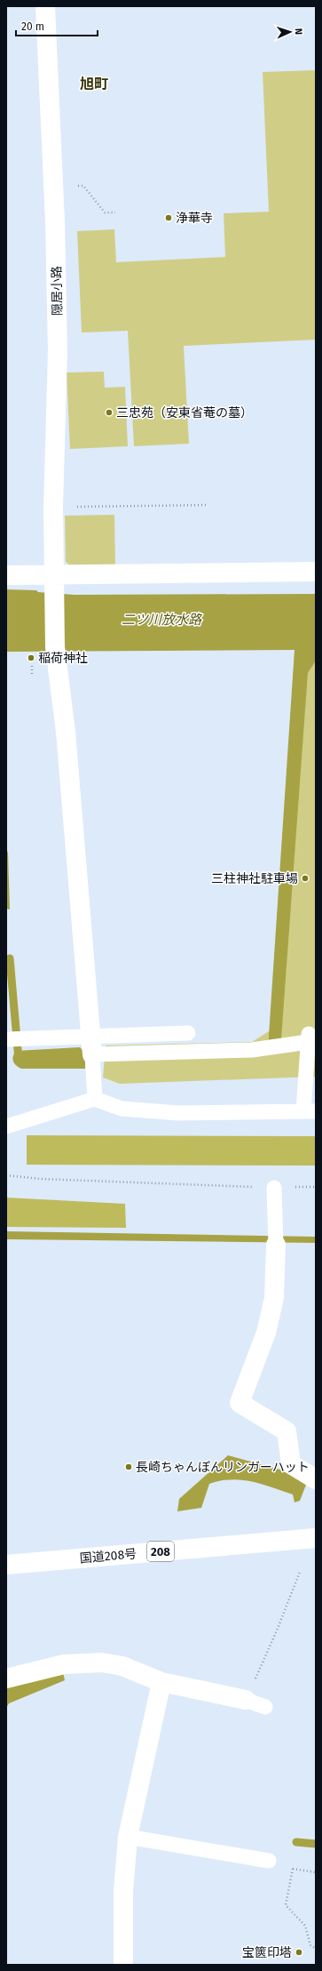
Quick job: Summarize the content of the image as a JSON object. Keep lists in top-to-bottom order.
{
  "streets": {
    "main road": ["隠居小路", "208", "国道208号"]
  },
  "districts": ["旭町"],
  "water": ["二ツ川放水路"],
  "places": [
    "浄華寺",
    "三忠苑（安東省菴の墓）",
    "稲荷神社",
    "三柱神社駐車場",
    "長崎ちゃんぽんリンガーハット",
    "宝篋印塔"
  ],
  "scale_bar": "20 m",
  "north": "right"
}
